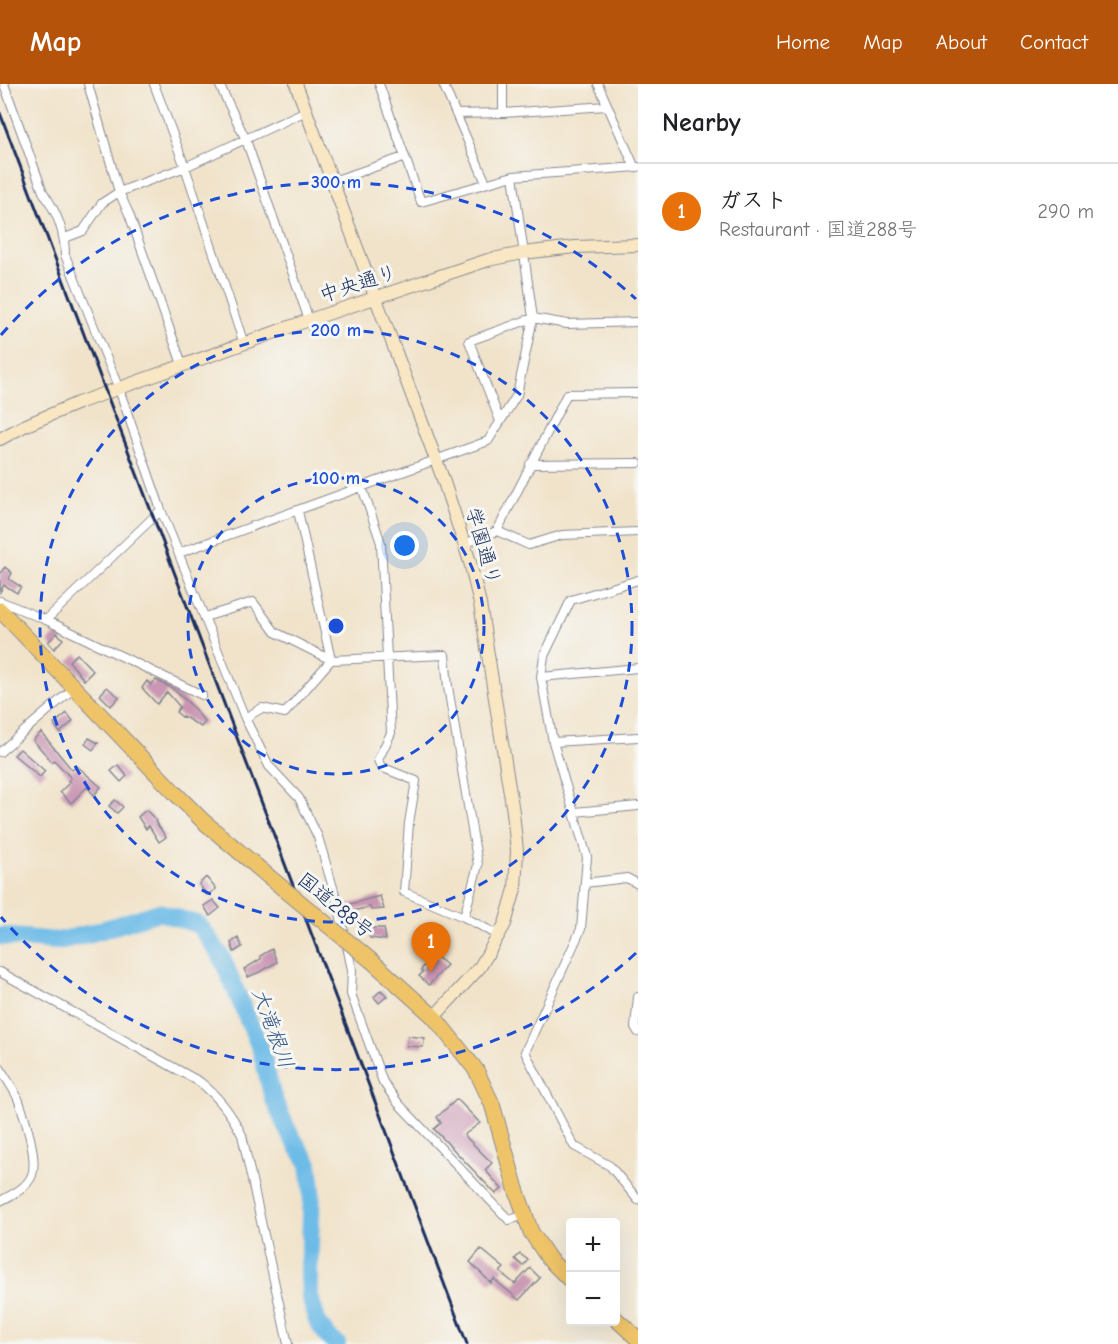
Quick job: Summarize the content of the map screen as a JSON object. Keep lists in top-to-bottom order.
{
  "streets": {
    "highway": ["国道288号"],
    "street": ["中央通り", "学園通り"]
  },
  "crossings": [
    ["中央通り", "学園通り"],
    ["学園通り", "国道288号"]
  ],
  "water": ["大滝根川"],
  "page": {
    "header": "Map",
    "nav": [
      "Home",
      "Map",
      "About",
      "Contact"
    ],
    "heading": "Nearby",
    "list": [
      {
        "mark": "1",
        "name": "ガスト",
        "note": "Restaurant · 国道288号",
        "value": "290 m"
      }
    ],
    "pins": "1",
    "map_buttons": ["+", "−"]
  },
  "rings": ["300 m", "200 m", "100 m"]
}
